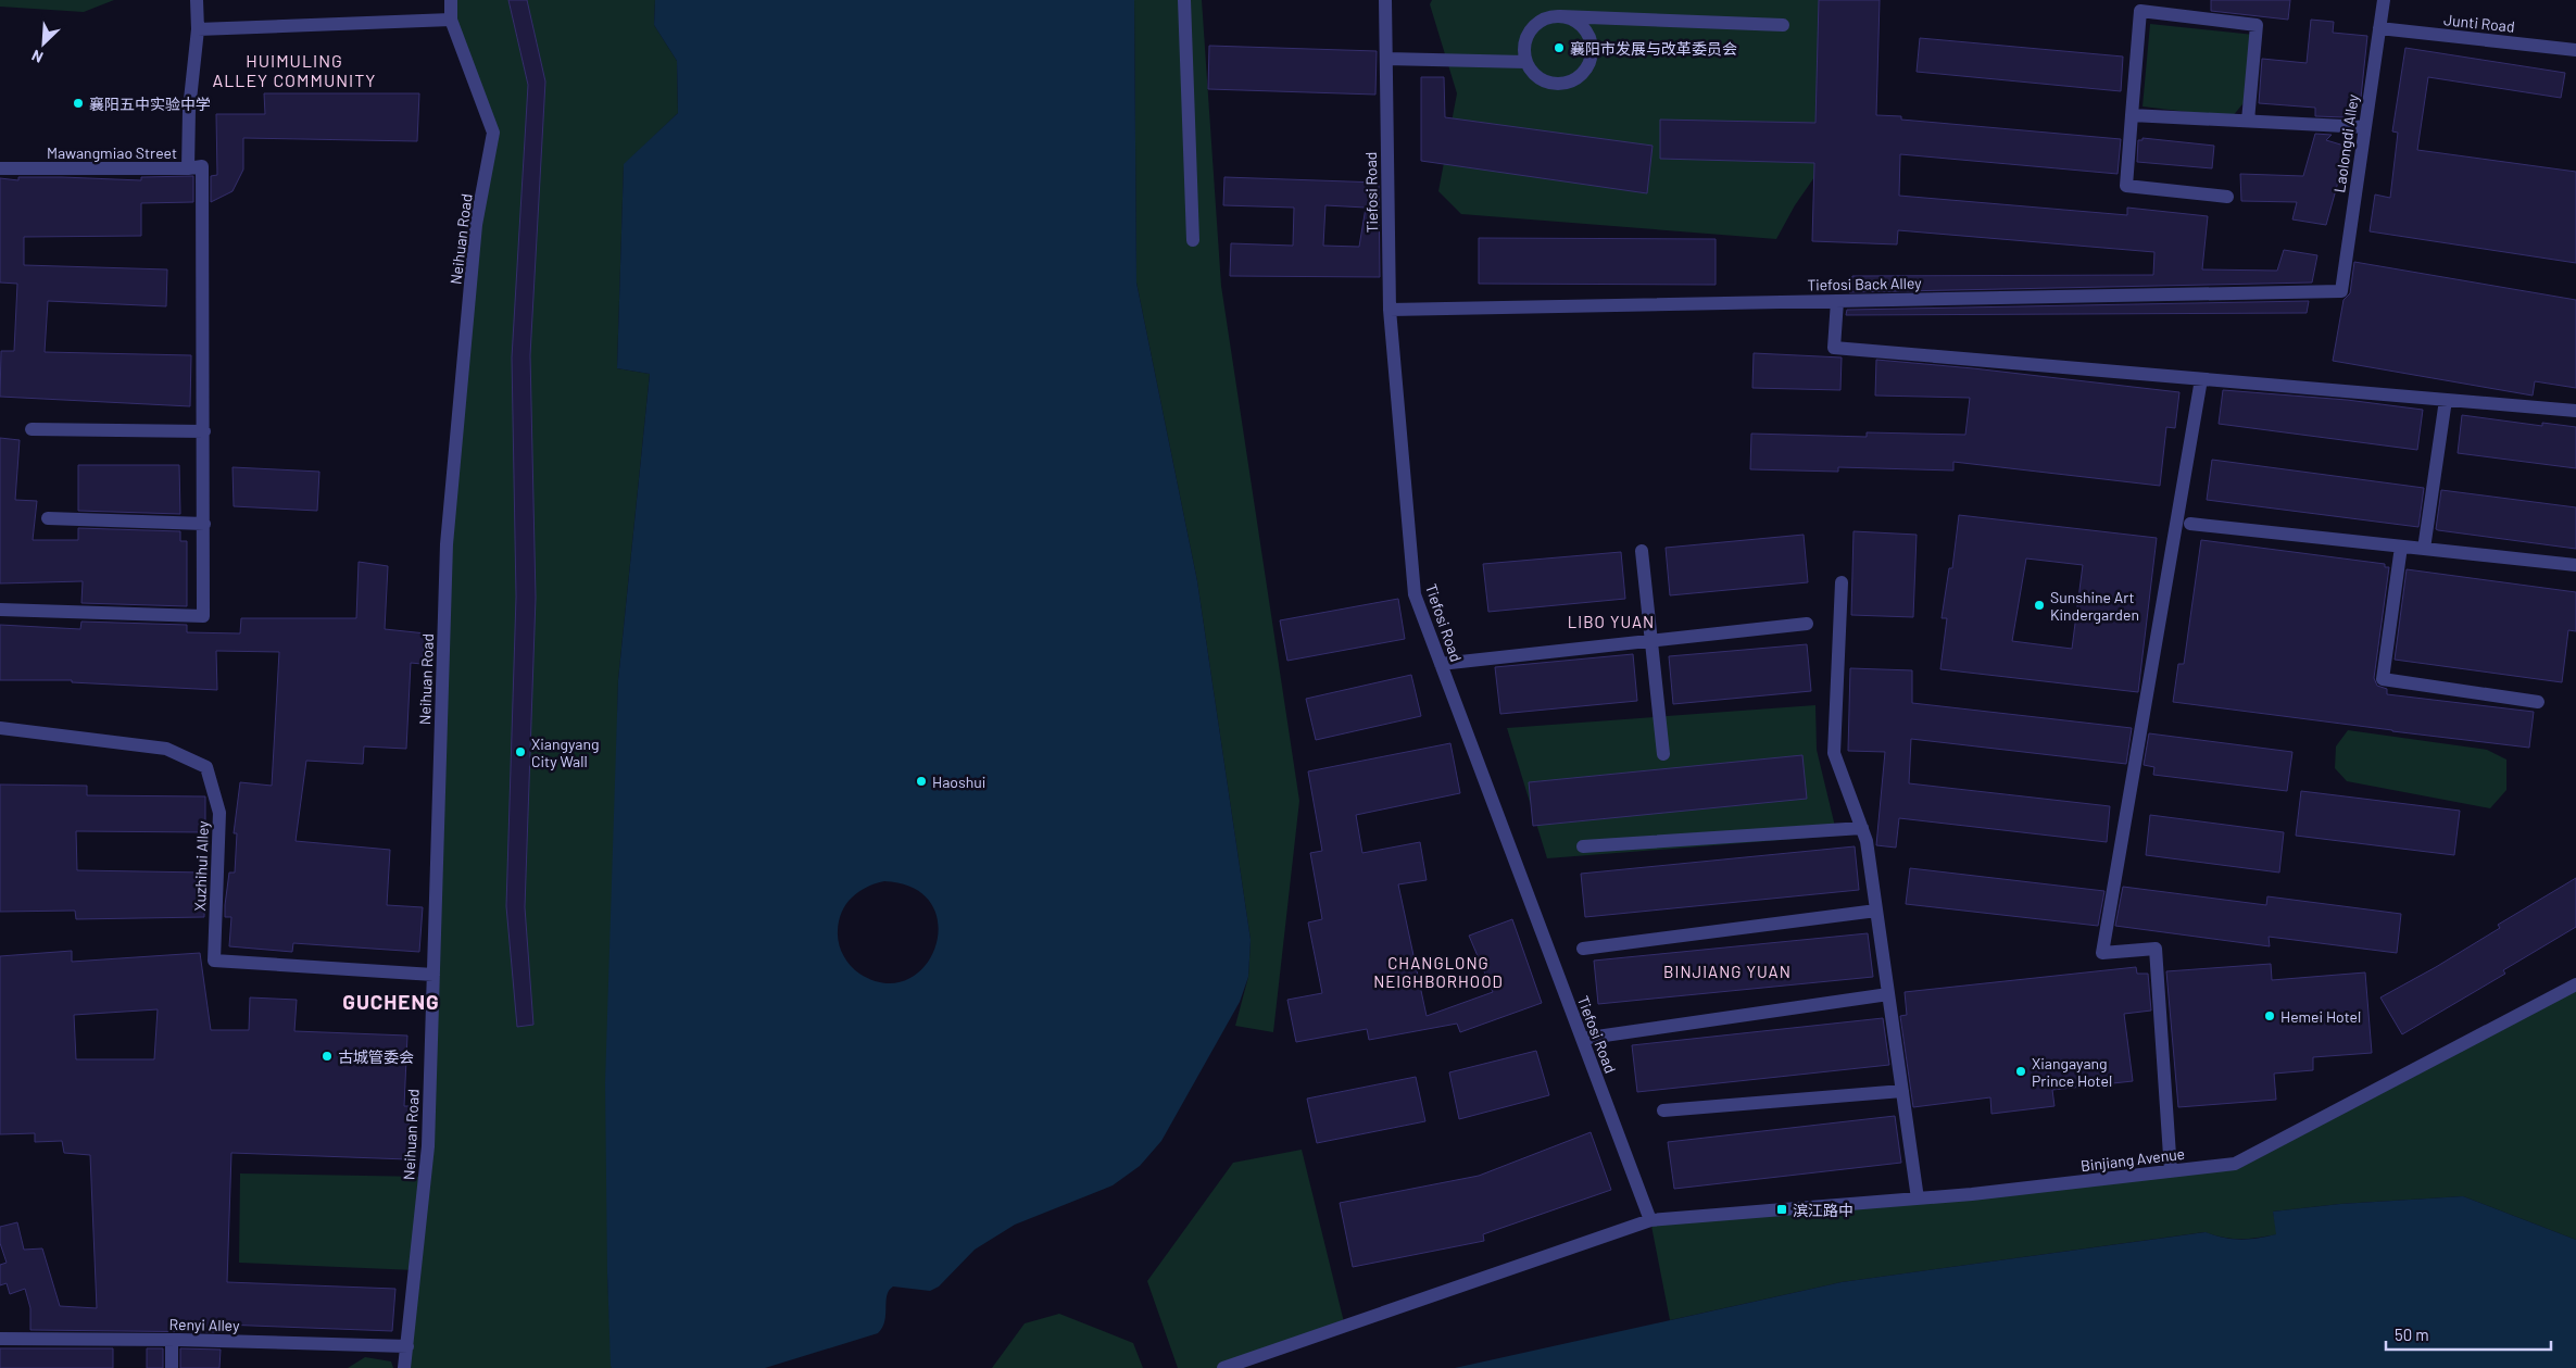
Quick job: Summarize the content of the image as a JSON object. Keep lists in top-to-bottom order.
{
  "streets": {
    "street": [
      "Junti Road",
      "Laolongdi Alley",
      "Mawangmiao Street",
      "Tiefosi Road",
      "Neihuan Road",
      "Tiefosi Back Alley",
      "Xuzhihui Alley",
      "Binjiang Avenue",
      "Renyi Alley"
    ]
  },
  "crossings": [
    ["Junti Road", "Laolongdi Alley"],
    ["Laolongdi Alley", "Tiefosi Back Alley"],
    ["Tiefosi Road", "Tiefosi Back Alley"],
    ["Tiefosi Road", "Binjiang Avenue"],
    ["Neihuan Road", "Xuzhihui Alley"],
    ["Neihuan Road", "Renyi Alley"]
  ],
  "districts": [
    "HUIMULING ALLEY COMMUNITY",
    "LIBO YUAN",
    "CHANGLONG NEIGHBORHOOD",
    "BINJIANG YUAN",
    "GUCHENG"
  ],
  "places": {
    "other": [
      "襄阳市发展与改革委员会",
      "襄阳五中实验中学",
      "Sunshine Art Kindergarden",
      "Xiangyang City Wall",
      "Haoshui",
      "Hemei Hotel",
      "古城管委会",
      "Xiangayang Prince Hotel"
    ],
    "transit": ["滨江路中"]
  },
  "scale_bar": "50 m",
  "north": "bottom left"
}
